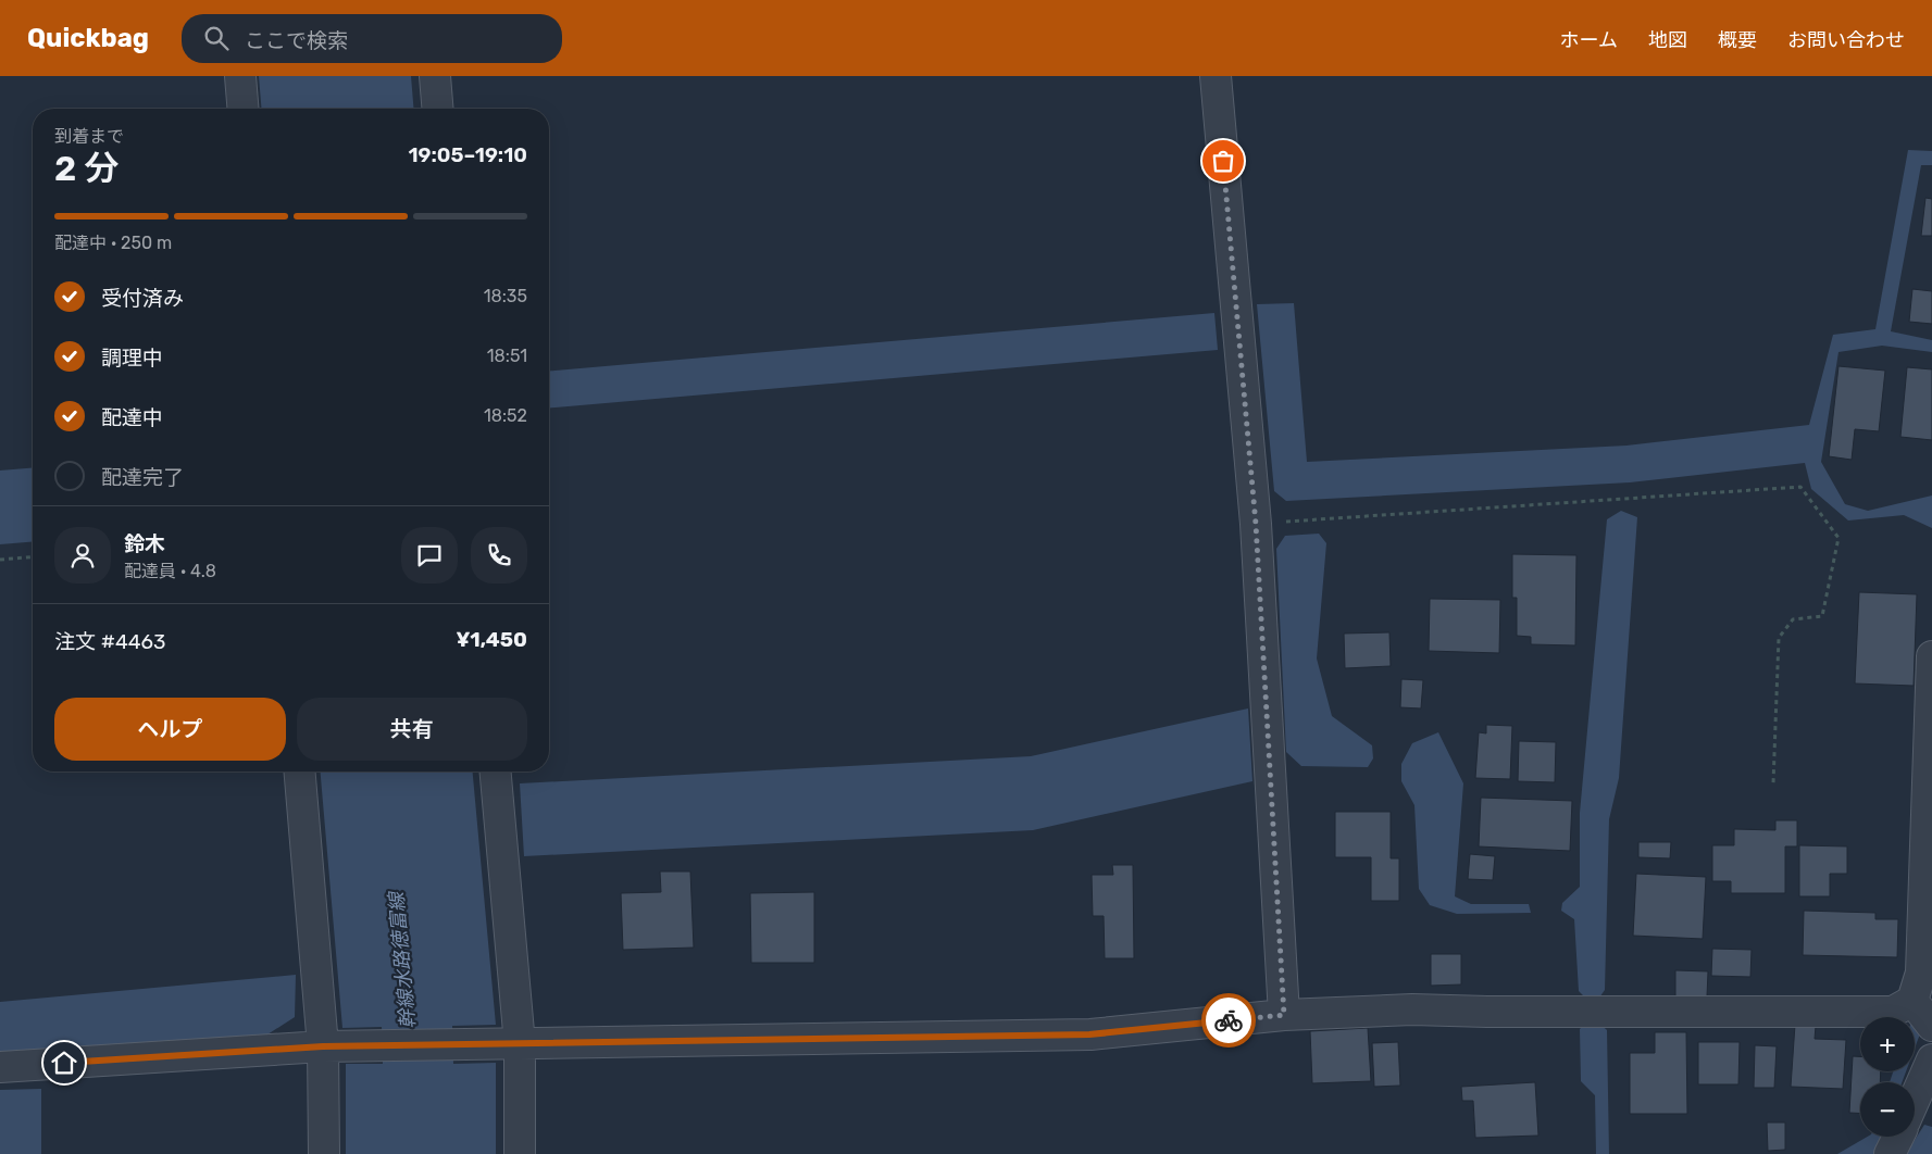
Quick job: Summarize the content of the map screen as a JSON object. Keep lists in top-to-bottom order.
{
  "water": ["幹線水路徳富線"],
  "page": {
    "header": "Quickbag",
    "search": "ここで検索",
    "nav": [
      "ホーム",
      "地図",
      "概要",
      "お問い合わせ"
    ],
    "heading": ["2 分", "到着まで", "19:05–19:10"],
    "panel": [
      "鈴木",
      "配達員 · 4.8",
      "注文 #4463",
      "¥1,450"
    ],
    "bar": "配達中 · 250 m",
    "list": [
      ["受付済み", "18:35"],
      ["調理中", "18:51"],
      ["配達中", "18:52"],
      "配達完了"
    ],
    "buttons": ["ヘルプ", "共有"],
    "map_buttons": ["+", "−"]
  }
}
